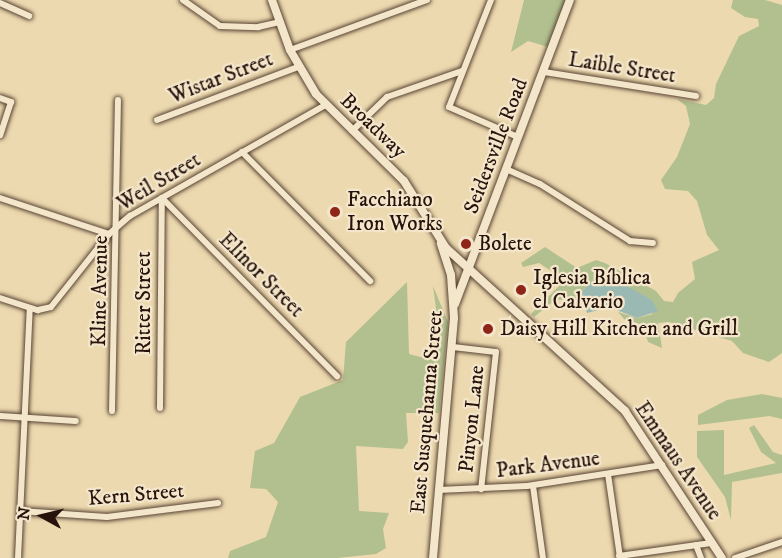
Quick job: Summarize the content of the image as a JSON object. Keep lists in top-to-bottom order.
{
  "streets": {
    "main road": ["Broadway", "East Susquehanna Street", "Emmaus Avenue"],
    "street": [
      "Laible Street",
      "Wistar Street",
      "Seidersville Road",
      "Weil Street",
      "Elinor Street",
      "Kline Avenue",
      "Ritter Street",
      "Pinyon Lane",
      "Park Avenue",
      "Kern Street"
    ]
  },
  "crossings": [
    ["Laible Street", "Seidersville Road"],
    ["Wistar Street", "Broadway"],
    ["Broadway", "Seidersville Road"],
    ["Broadway", "Weil Street"],
    ["Broadway", "East Susquehanna Street"],
    ["Broadway", "Emmaus Avenue"],
    ["Seidersville Road", "East Susquehanna Street"],
    ["Seidersville Road", "Emmaus Avenue"],
    ["Weil Street", "Elinor Street"],
    ["Weil Street", "Kline Avenue"],
    ["Weil Street", "Ritter Street"],
    ["Elinor Street", "Ritter Street"],
    ["East Susquehanna Street", "Pinyon Lane"],
    ["East Susquehanna Street", "Park Avenue"],
    ["Pinyon Lane", "Park Avenue"],
    ["Emmaus Avenue", "Park Avenue"]
  ],
  "places": [
    "Facchiano Iron Works",
    "Bolete",
    "Iglesia Bíblica el Calvario",
    "Daisy Hill Kitchen and Grill"
  ],
  "north": "left"
}
